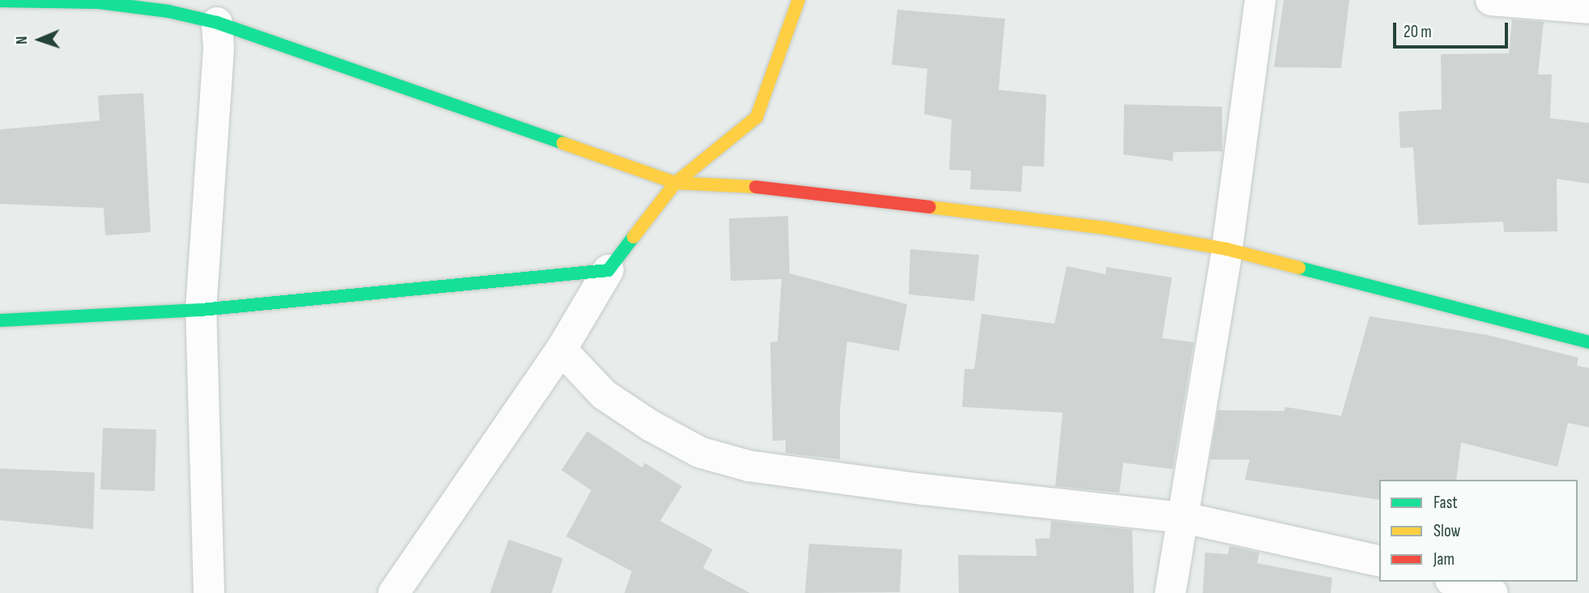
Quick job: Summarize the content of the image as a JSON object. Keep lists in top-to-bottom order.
{
  "legend": ["Fast", "Slow", "Jam"],
  "scale_bar": "20 m",
  "north": "left"
}
